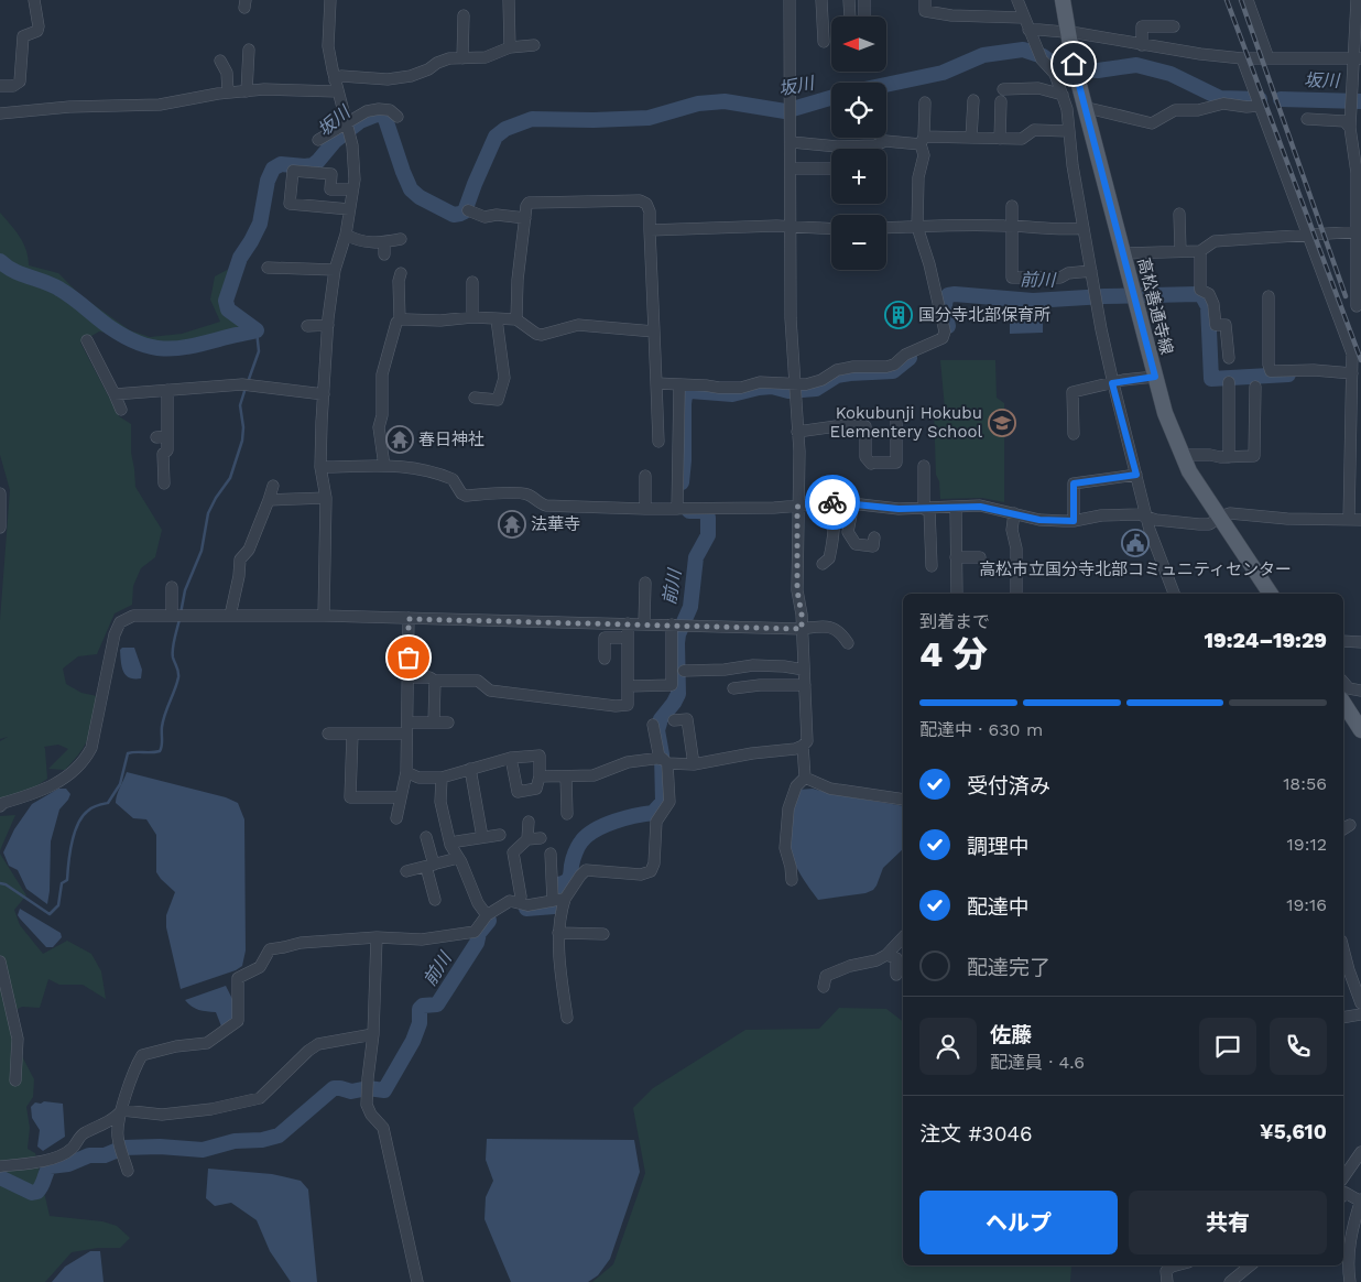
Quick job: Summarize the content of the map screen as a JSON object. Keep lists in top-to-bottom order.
{
  "streets": {
    "main road": ["高松善通寺線"]
  },
  "water": ["坂川", "前川"],
  "places": {
    "building": ["国分寺北部保育所"],
    "school or university": ["Kokubunji Hokubu Elementery School"],
    "temple": ["春日神社", "法華寺"],
    "public building": ["高松市立国分寺北部コミュニティセンター"]
  },
  "north": "left",
  "page": {
    "map_buttons": ["+", "−"],
    "heading": ["4 分", "到着まで", "19:24–19:29"],
    "panel": [
      "佐藤",
      "配達員 · 4.6",
      "注文 #3046",
      "¥5,610"
    ],
    "bar": "配達中 · 630 m",
    "list": [
      ["受付済み", "18:56"],
      ["調理中", "19:12"],
      ["配達中", "19:16"],
      "配達完了"
    ],
    "buttons": ["ヘルプ", "共有"]
  }
}
